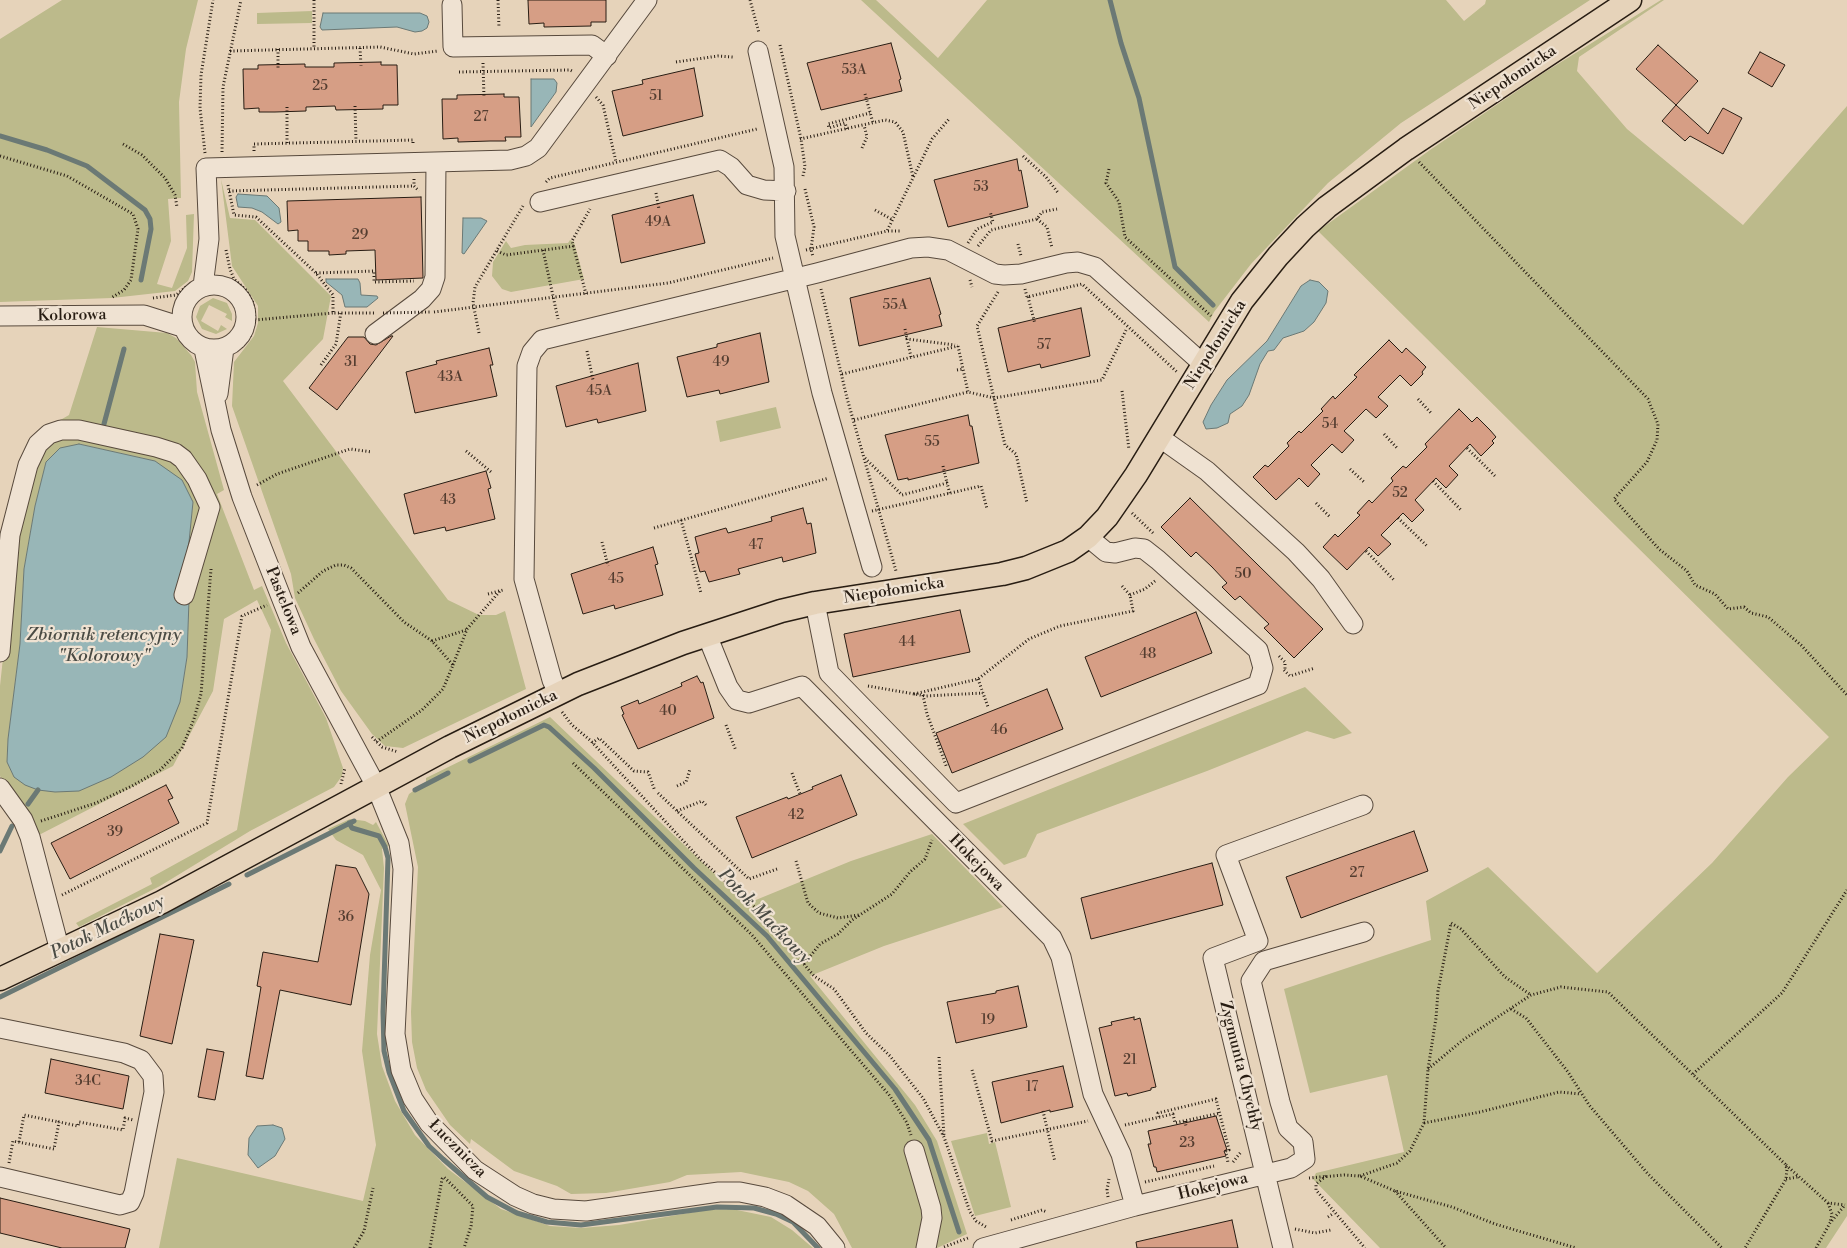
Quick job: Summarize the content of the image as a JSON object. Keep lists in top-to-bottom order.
{
  "streets": {
    "main road": ["Niepołomicka"],
    "street": [
      "Kolorowa",
      "Pastelowa",
      "Hokejowa",
      "Zygmunta Chychły",
      "Łucznicza"
    ]
  },
  "crossings": [
    ["Niepołomicka", "Pastelowa"],
    ["Niepołomicka", "Hokejowa"],
    ["Niepołomicka", "Łucznicza"],
    ["Kolorowa", "Pastelowa"],
    ["Pastelowa", "Łucznicza"],
    ["Hokejowa", "Zygmunta Chychły"]
  ],
  "water": ["Zbiornik retencyjny \"Kolorowy\"", "Potok Maćkowy"],
  "house_numbers": [
    "53A",
    "25",
    "51",
    "27",
    "53",
    "49A",
    "29",
    "55A",
    "57",
    "31",
    "49",
    "43A",
    "45A",
    "54",
    "55",
    "52",
    "43",
    "47",
    "50",
    "45",
    "44",
    "48",
    "40",
    "46",
    "42",
    "39",
    "27",
    "36",
    "19",
    "21",
    "34C",
    "17",
    "23"
  ]
}
